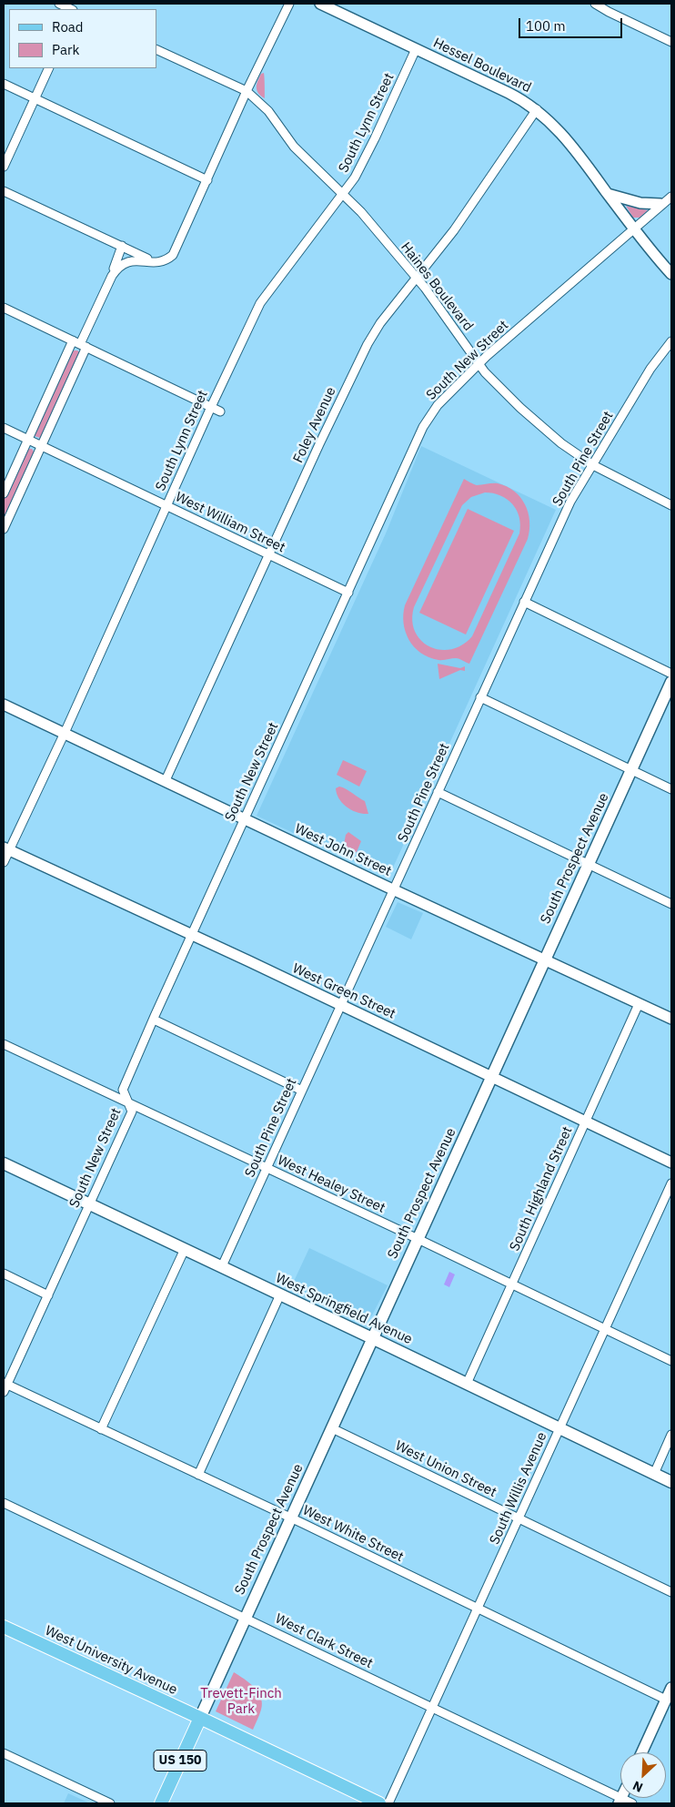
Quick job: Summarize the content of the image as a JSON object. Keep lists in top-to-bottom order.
{
  "streets": {
    "main road": [
      "South Prospect Avenue",
      "West Springfield Avenue",
      "West University Avenue",
      "US 150"
    ],
    "street": [
      "Hessel Boulevard",
      "South Lynn Street",
      "Haines Boulevard",
      "South New Street",
      "Foley Avenue",
      "South Pine Street",
      "West William Street",
      "West John Street",
      "West Green Street",
      "West Healey Street",
      "South Highland Street",
      "West Union Street",
      "South Willis Avenue",
      "West White Street",
      "West Clark Street"
    ]
  },
  "crossings": [
    ["Hessel Boulevard", "South Lynn Street"],
    ["Hessel Boulevard", "South New Street"],
    ["Hessel Boulevard", "Foley Avenue"],
    ["South Lynn Street", "Haines Boulevard"],
    ["South Lynn Street", "West William Street"],
    ["South Lynn Street", "West John Street"],
    ["South Lynn Street", "West Green Street"],
    ["Haines Boulevard", "South New Street"],
    ["Haines Boulevard", "Foley Avenue"],
    ["Haines Boulevard", "South Pine Street"],
    ["South New Street", "West William Street"],
    ["South New Street", "West John Street"],
    ["South New Street", "West Green Street"],
    ["South New Street", "West Healey Street"],
    ["South New Street", "West Springfield Avenue"],
    ["South New Street", "West White Street"],
    ["Foley Avenue", "West William Street"],
    ["Foley Avenue", "West John Street"],
    ["South Pine Street", "West John Street"],
    ["South Pine Street", "West Green Street"],
    ["South Pine Street", "West Healey Street"],
    ["South Pine Street", "West Springfield Avenue"],
    ["West John Street", "South Prospect Avenue"],
    ["West John Street", "South Highland Street"],
    ["South Prospect Avenue", "West Green Street"],
    ["South Prospect Avenue", "West Healey Street"],
    ["South Prospect Avenue", "West Springfield Avenue"],
    ["South Prospect Avenue", "West Union Street"],
    ["South Prospect Avenue", "West White Street"],
    ["South Prospect Avenue", "West Clark Street"],
    ["South Prospect Avenue", "West University Avenue"],
    ["South Prospect Avenue", "US 150"],
    ["West Green Street", "South Highland Street"],
    ["West Healey Street", "South Highland Street"],
    ["West Healey Street", "South Willis Avenue"],
    ["South Highland Street", "West Springfield Avenue"],
    ["West Springfield Avenue", "South Willis Avenue"],
    ["West Union Street", "South Willis Avenue"],
    ["South Willis Avenue", "West White Street"],
    ["South Willis Avenue", "West Clark Street"],
    ["West University Avenue", "US 150"]
  ],
  "parks": ["Trevett-Finch Park"],
  "legend": ["Road", "Park"],
  "scale_bar": "100 m",
  "north": "bottom left"
}
